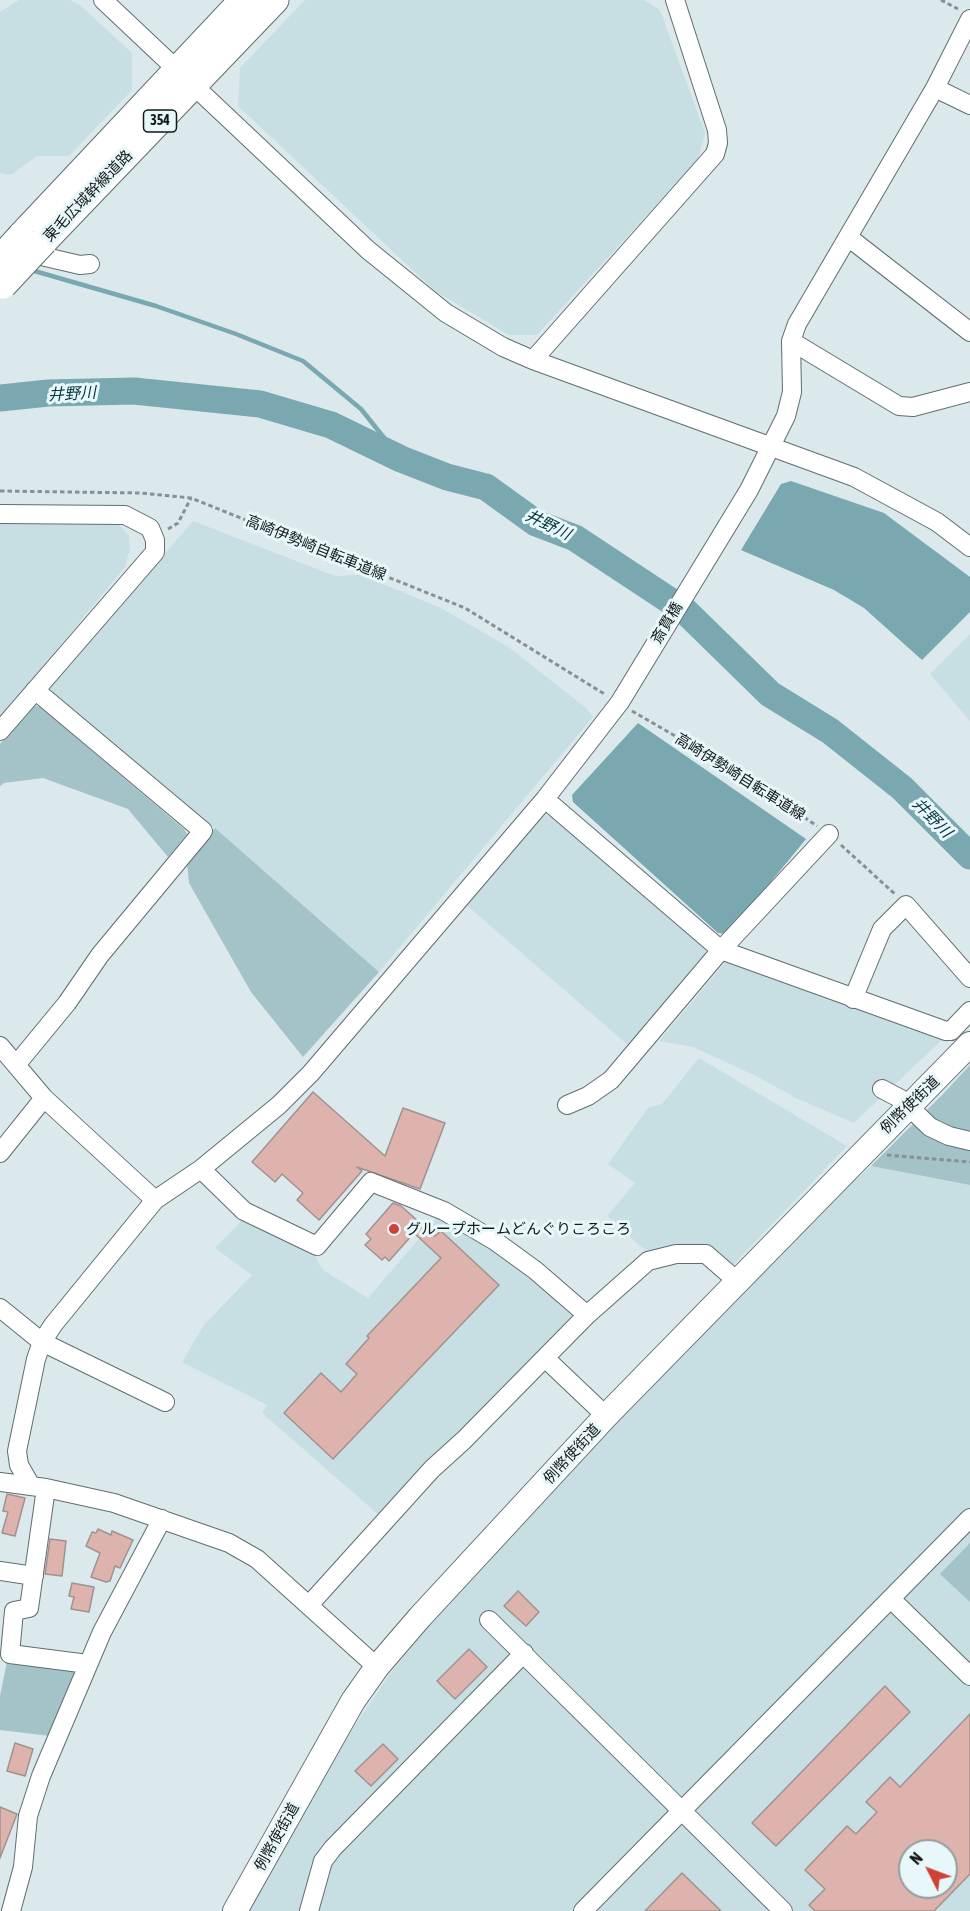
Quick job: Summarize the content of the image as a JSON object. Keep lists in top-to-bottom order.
{
  "streets": {
    "highway": ["354", "東毛広域幹線道路"],
    "main road": ["例幣使街道"],
    "street": ["斎貫橋"],
    "path": ["高崎伊勢崎自転車道線"]
  },
  "water": ["井野川"],
  "places": ["グループホームどんぐりころころ"],
  "north": "top left"
}
